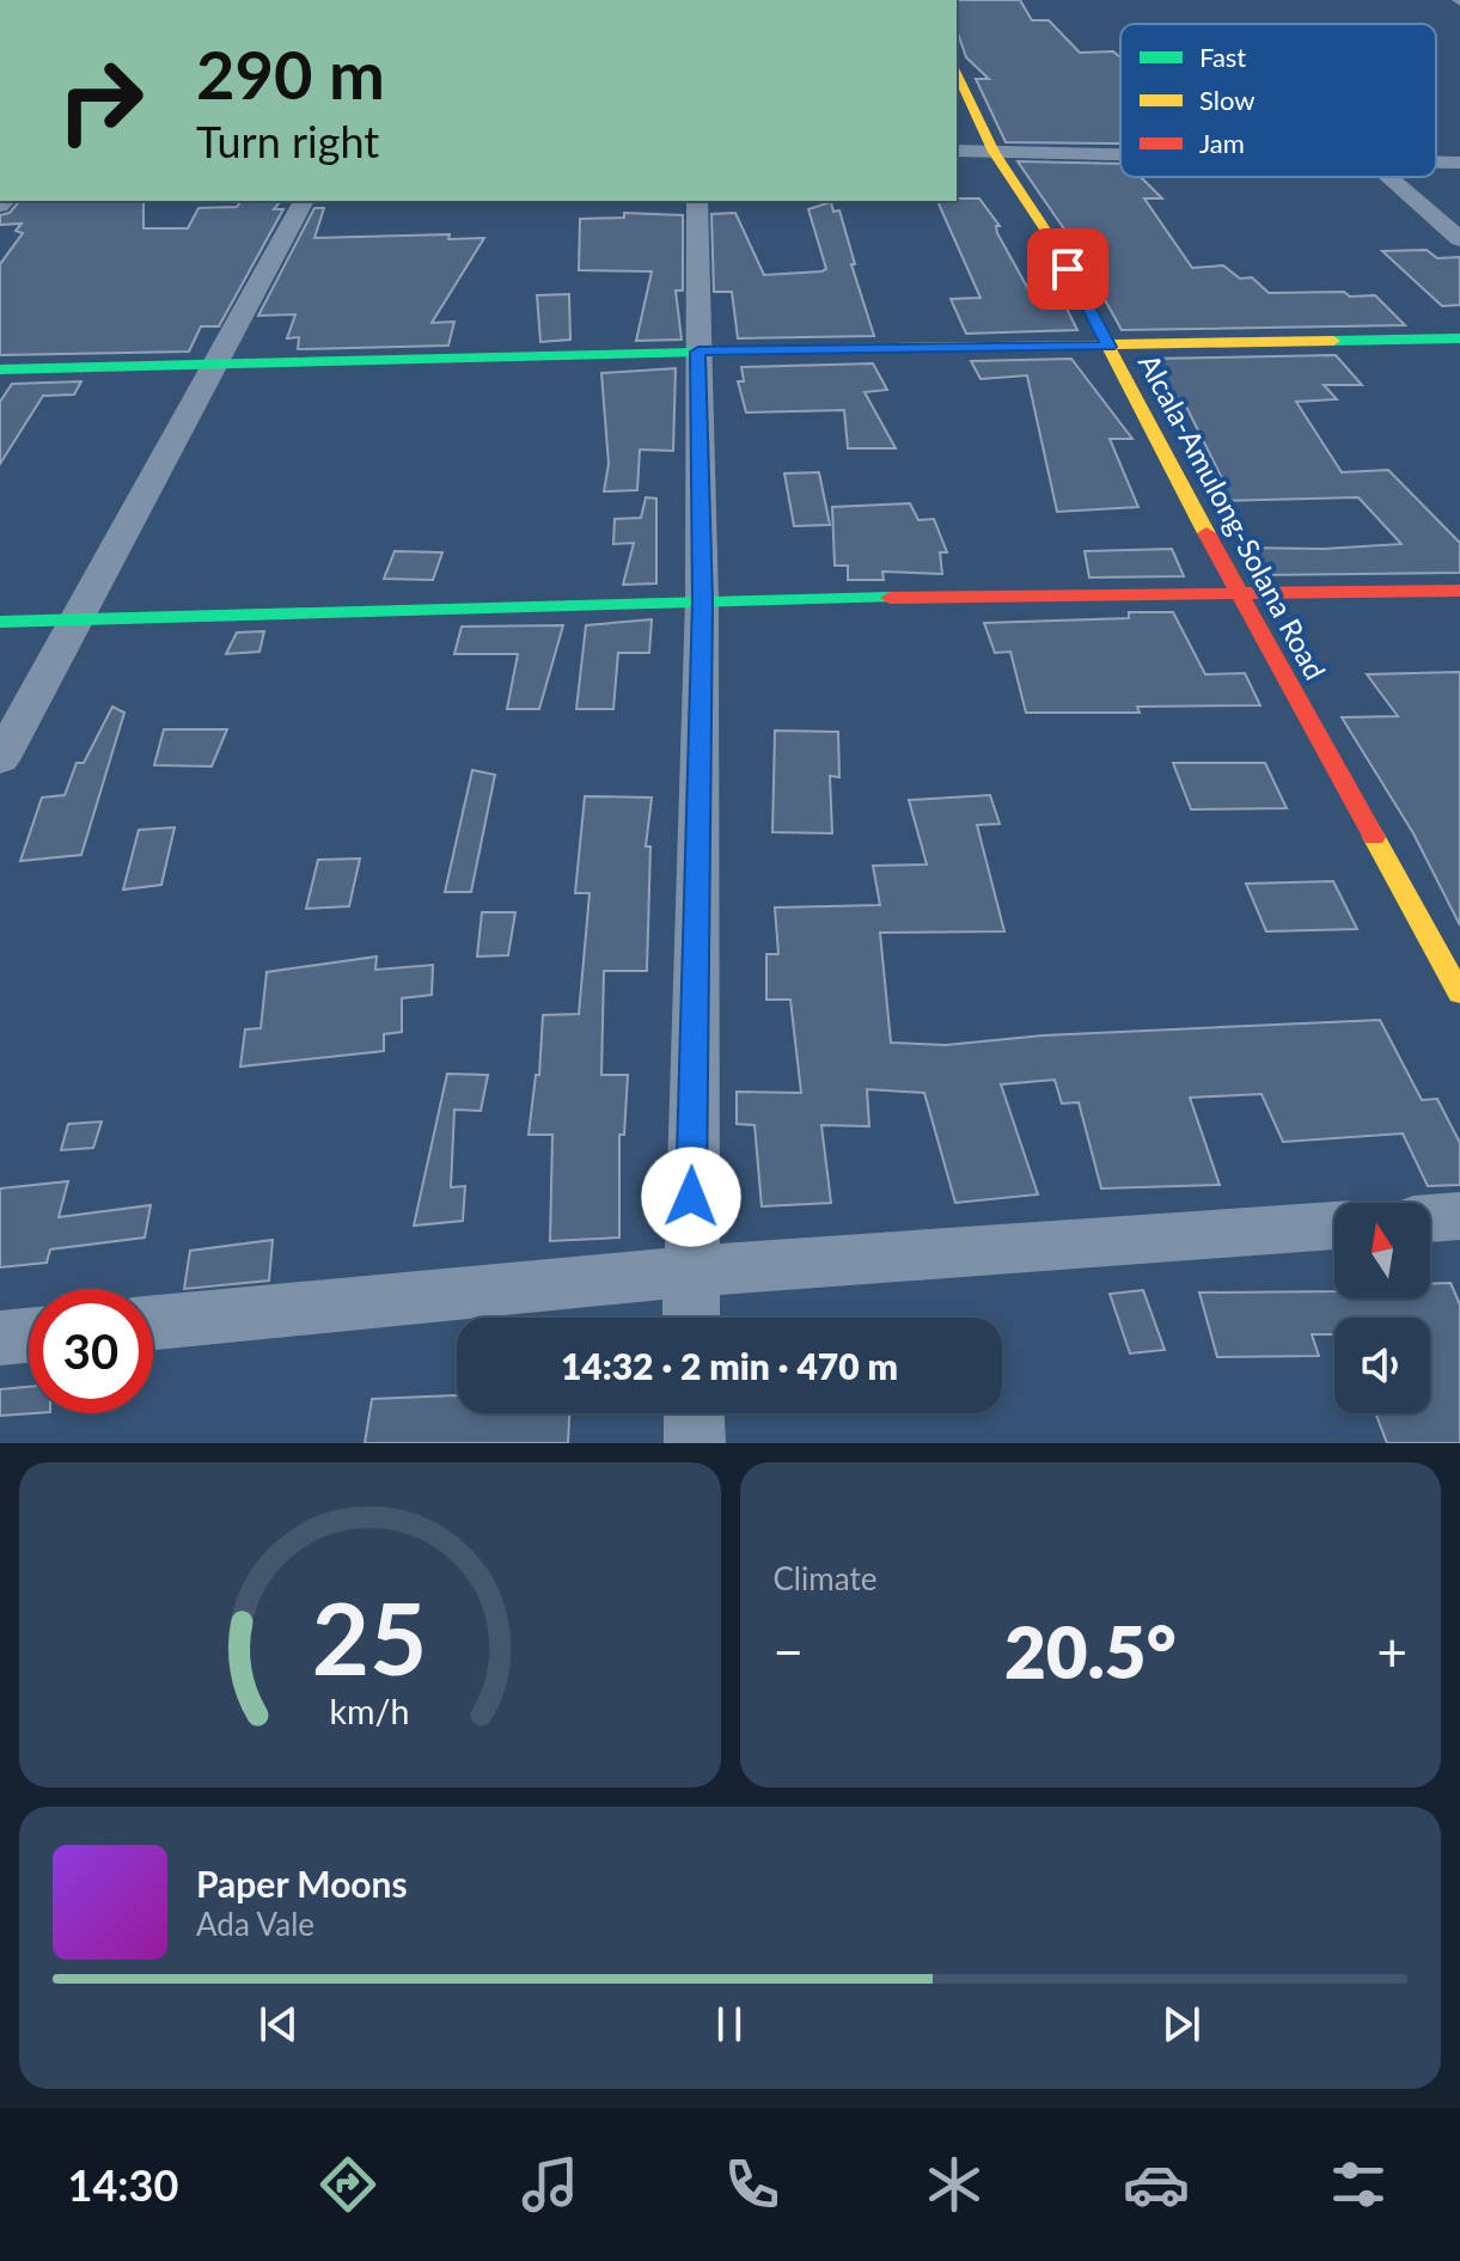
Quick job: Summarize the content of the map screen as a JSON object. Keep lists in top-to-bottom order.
{
  "streets": {
    "street": ["Alcala-Amulong-Solana Road"]
  },
  "legend": ["Fast", "Slow", "Jam"],
  "north": "top",
  "page": {
    "turn": ["290 m", "Turn right"],
    "limit": "30",
    "trip": "14:32 · 2 min · 470 m",
    "tile": "Climate",
    "heat": ["−", "20.5°", "+"],
    "song": ["Paper Moons", "Ada Vale"],
    "tabs": "14:30",
    "gauge": ["25", "km/h"]
  }
}
